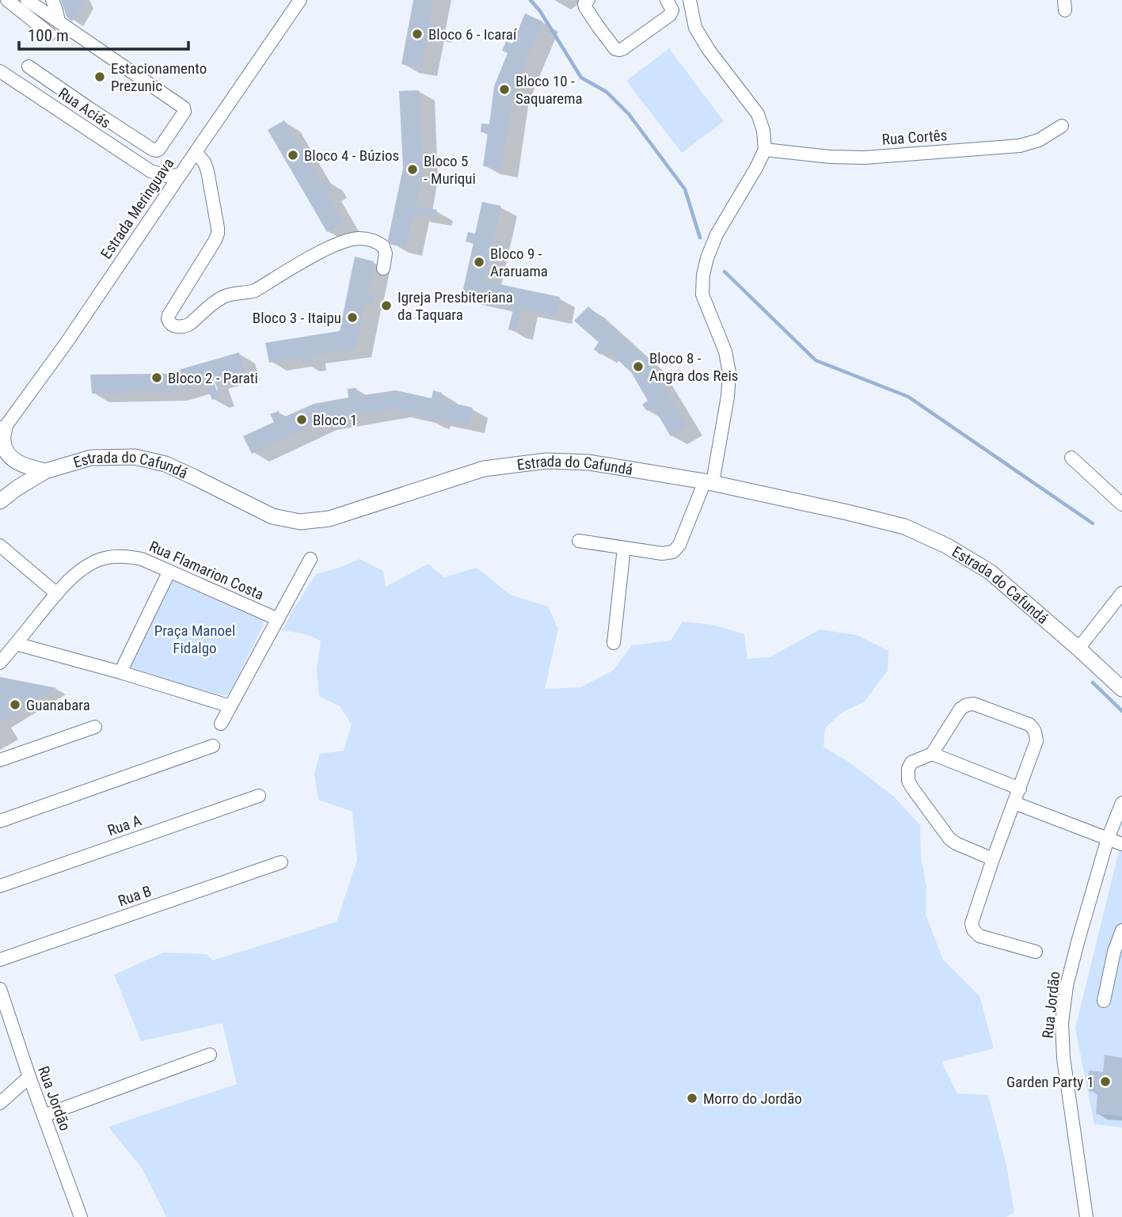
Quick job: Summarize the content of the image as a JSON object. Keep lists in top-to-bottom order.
{
  "streets": {
    "main road": ["Estrada do Cafundá"],
    "street": [
      "Rua Aciás",
      "Rua Cortês",
      "Estrada Meringuava",
      "Rua Flamarion Costa",
      "Rua A",
      "Rua B",
      "Rua Jordão"
    ]
  },
  "crossings": [
    ["Rua Aciás", "Estrada Meringuava"]
  ],
  "parks": ["Praça Manoel Fidalgo"],
  "places": [
    "Bloco 6 - Icaraí",
    "Estacionamento Prezunic",
    "Bloco 10 - Saquarema",
    "Bloco 4 - Búzios",
    "Bloco 5 - Muriqui",
    "Bloco 9 - Araruama",
    "Igreja Presbiteriana da Taquara",
    "Bloco 3 - Itaipu",
    "Bloco 8 - Angra dos Reis",
    "Bloco 2 - Parati",
    "Bloco 1",
    "Guanabara",
    "Garden Party 1",
    "Morro do Jordão"
  ],
  "scale_bar": "100 m"
}
